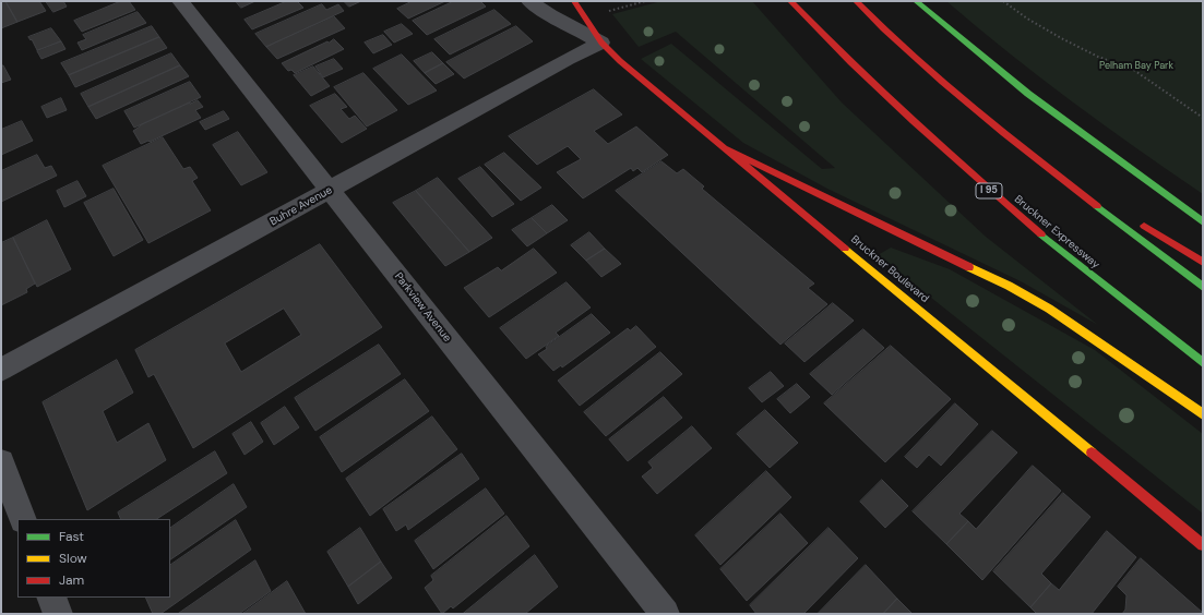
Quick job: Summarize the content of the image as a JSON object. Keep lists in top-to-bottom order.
{
  "streets": {
    "main road": ["I 95", "Bruckner Expressway", "Bruckner Boulevard"],
    "street": ["Buhre Avenue", "Parkview Avenue"]
  },
  "crossings": [
    ["Buhre Avenue", "Bruckner Boulevard"],
    ["Buhre Avenue", "Parkview Avenue"]
  ],
  "parks": ["Pelham Bay Park"],
  "legend": ["Fast", "Slow", "Jam"]
}
